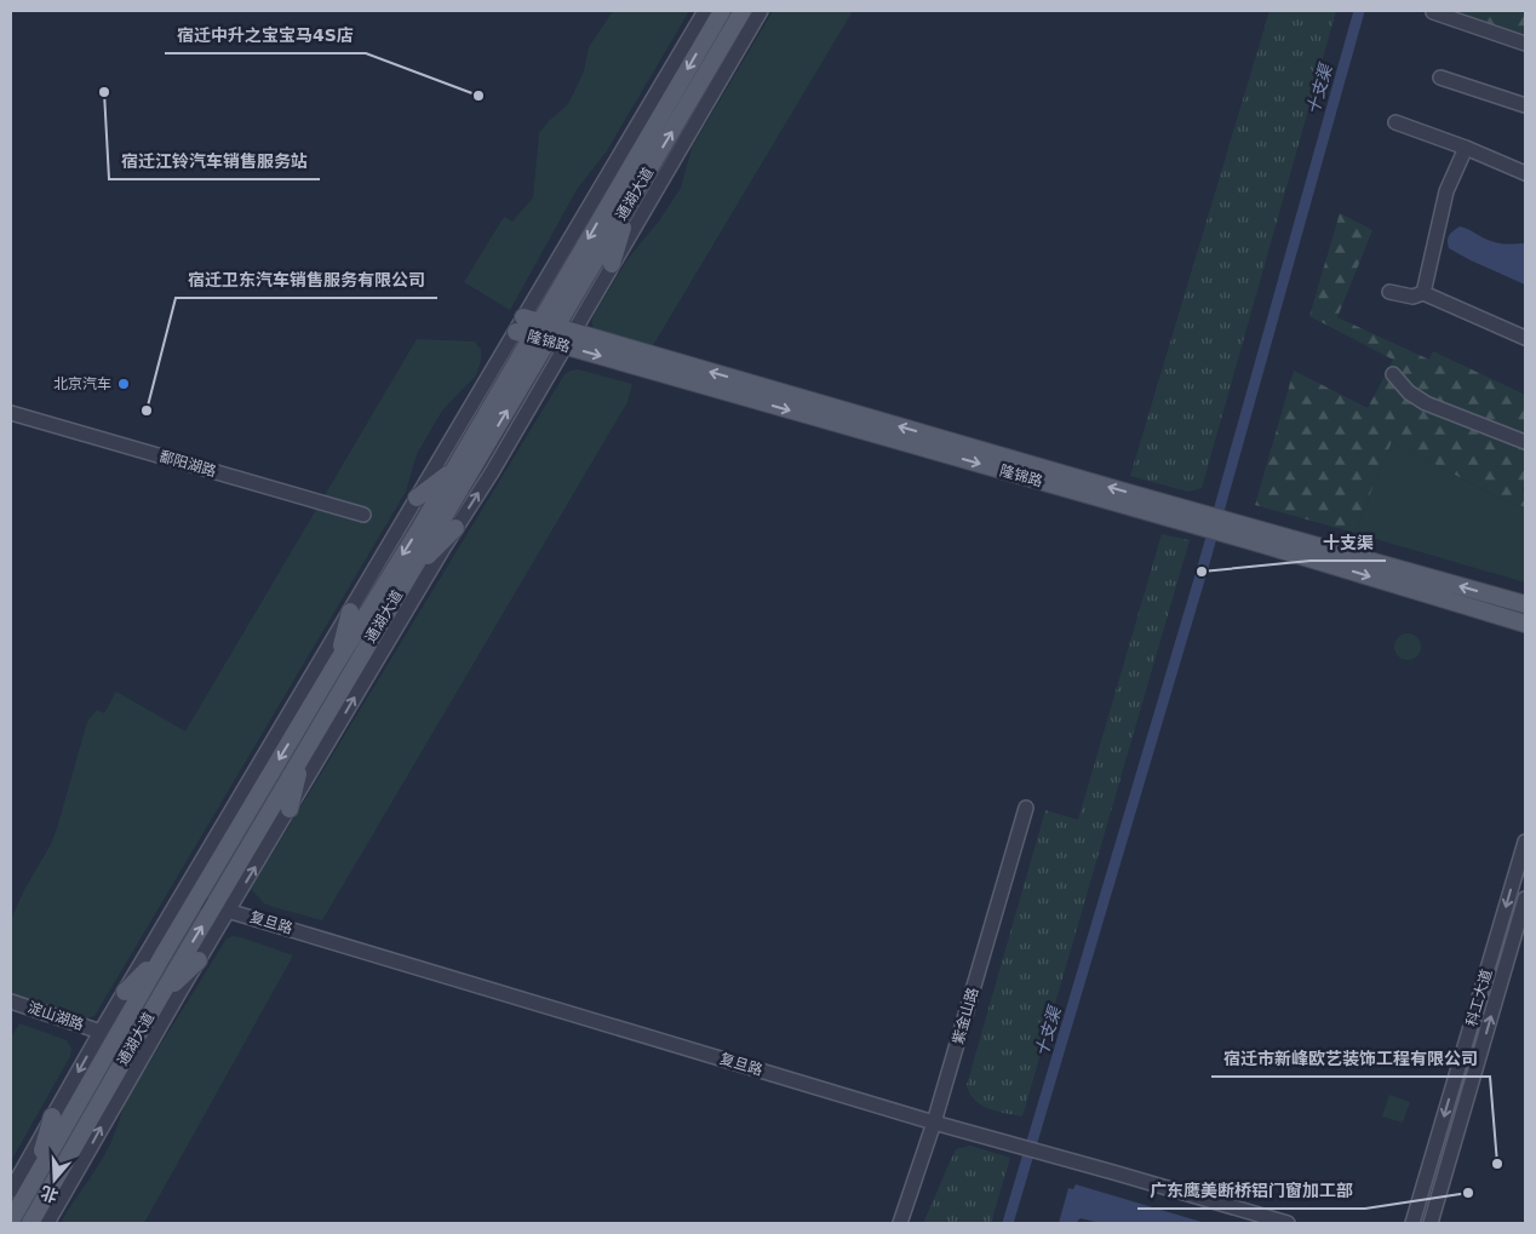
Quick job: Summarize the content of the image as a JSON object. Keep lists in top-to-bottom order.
{
  "streets": {
    "main road": ["通湖大道", "隆锦路"],
    "street": [
      "鄱阳湖路",
      "复旦路",
      "科工大道",
      "淀山湖路",
      "紫金山路"
    ]
  },
  "crossings": [
    ["通湖大道", "隆锦路"],
    ["通湖大道", "复旦路"],
    ["复旦路", "紫金山路"]
  ],
  "water": ["十支渠"],
  "places": [
    "宿迁江铃汽车销售服务站",
    "宿迁中升之宝宝马4S店",
    "北京汽车",
    "宿迁卫东汽车销售服务有限公司",
    "十支渠",
    "宿迁市新峰欧艺装饰工程有限公司",
    "广东鹰美断桥铝门窗加工部"
  ],
  "north": "bottom"
}
